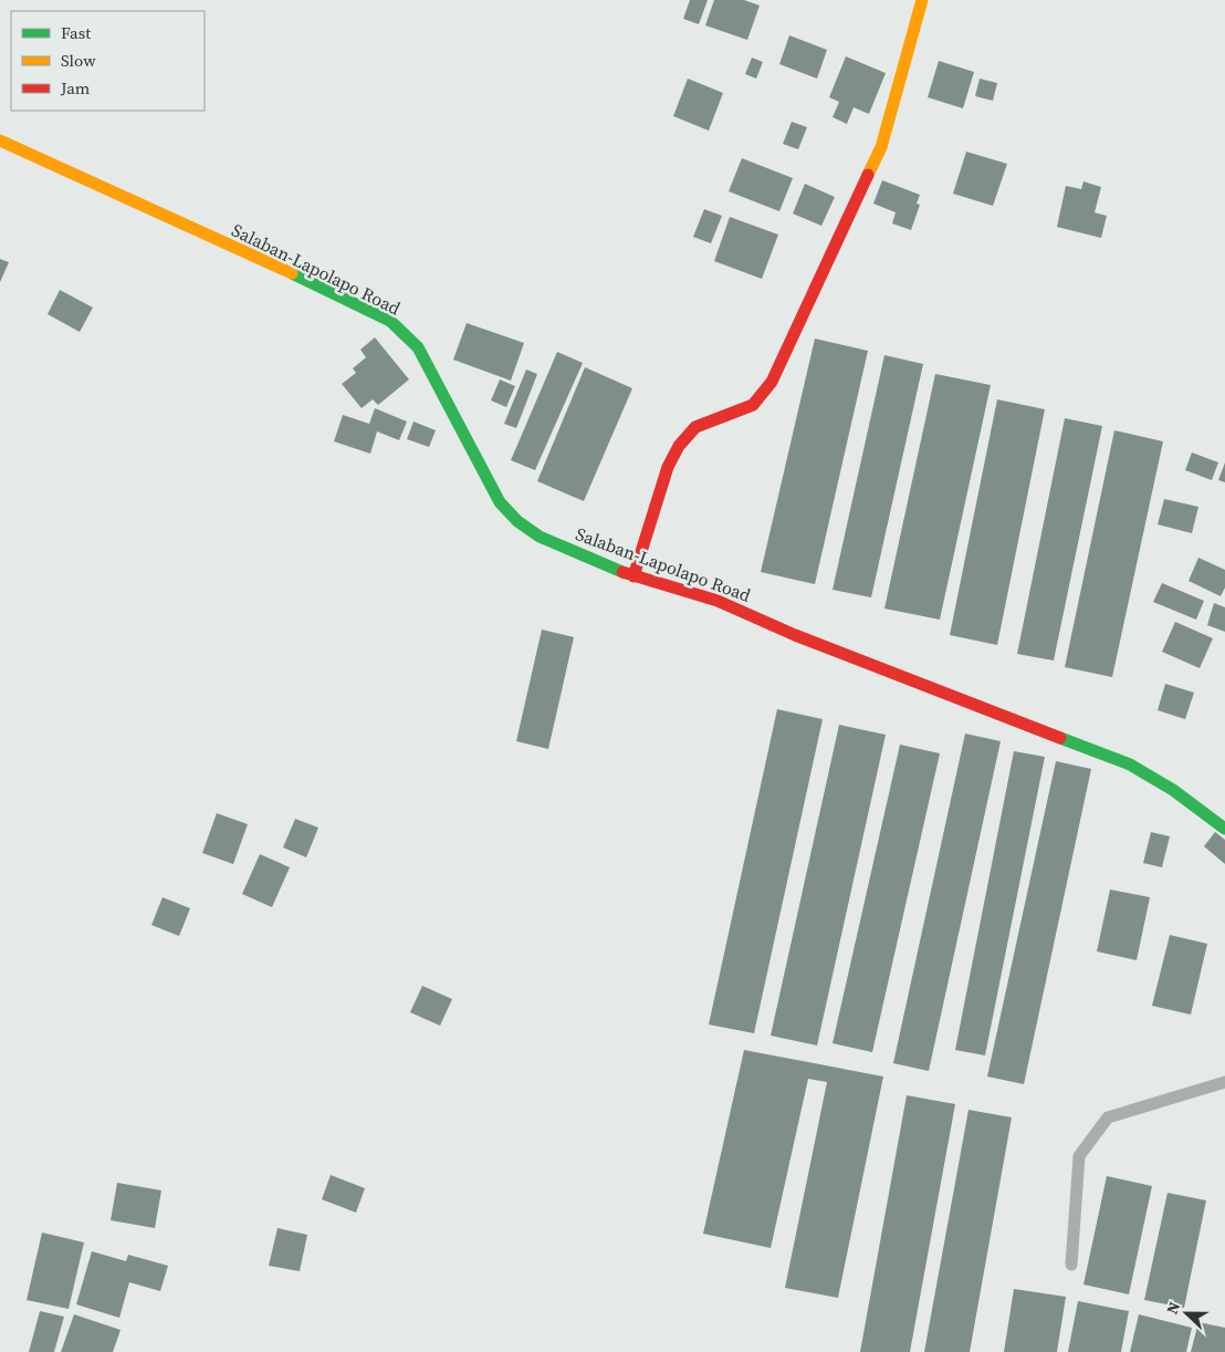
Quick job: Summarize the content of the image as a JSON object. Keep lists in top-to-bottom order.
{
  "streets": {
    "street": ["Salaban-Lapolapo Road"]
  },
  "legend": ["Fast", "Slow", "Jam"],
  "north": "left"
}
